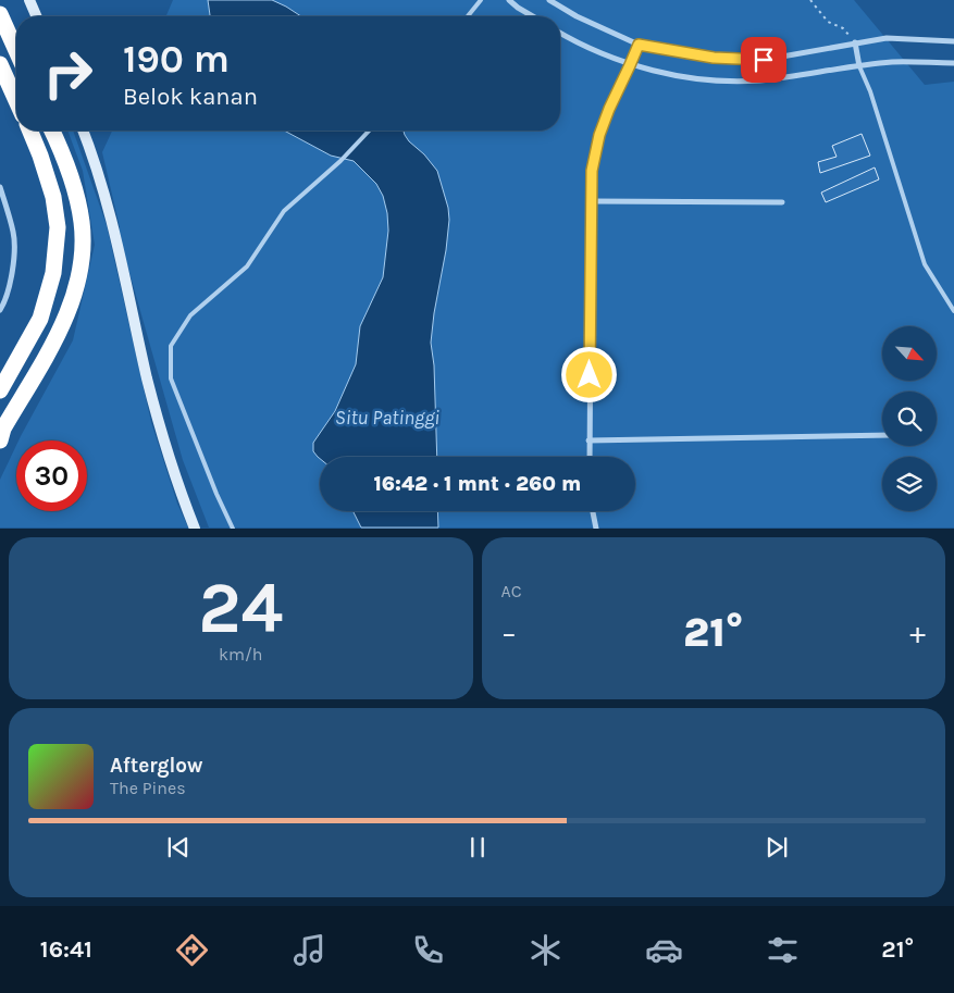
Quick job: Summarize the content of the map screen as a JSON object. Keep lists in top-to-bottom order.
{
  "water": ["Situ Patinggi"],
  "north": "bottom right",
  "page": {
    "turn": ["190 m", "Belok kanan"],
    "limit": "30",
    "trip": "16:42 · 1 mnt · 260 m",
    "tile": [
      ["24", "km/h"],
      "AC"
    ],
    "heat": ["−", "21°", "+"],
    "song": ["Afterglow", "The Pines"],
    "tabs": ["16:41", "21°"]
  }
}
